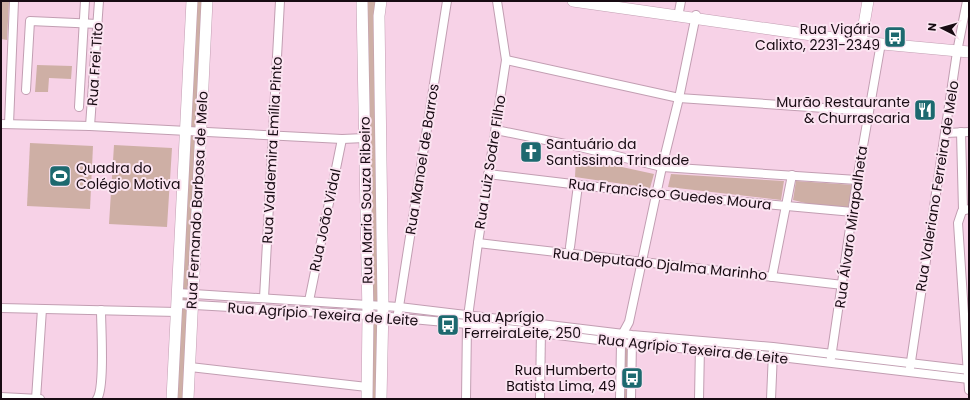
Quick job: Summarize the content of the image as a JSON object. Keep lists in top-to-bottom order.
{
  "streets": {
    "street": [
      "Rua Frei Tito",
      "Rua Valdemira Emília Pinto",
      "Rua Manoel de Barros",
      "Rua Luiz Sodre Filho",
      "Rua Valeriano Ferreira de Melo",
      "Rua Francisco Guedes Moura",
      "Rua Fernando Barbosa de Melo",
      "Rua Maria Souza Ribeiro",
      "Rua João Vidal",
      "Rua Álvaro Mirapalheta",
      "Rua Deputado Djalma Marinho",
      "Rua Agrípio Texeira de Leite"
    ]
  },
  "crossings": [
    ["Rua Valdemira Emília Pinto", "Rua Agrípio Texeira de Leite"],
    ["Rua Manoel de Barros", "Rua Agrípio Texeira de Leite"],
    ["Rua Luiz Sodre Filho", "Rua Francisco Guedes Moura"],
    ["Rua Luiz Sodre Filho", "Rua Deputado Djalma Marinho"],
    ["Rua Luiz Sodre Filho", "Rua Agrípio Texeira de Leite"],
    ["Rua Valeriano Ferreira de Melo", "Rua Agrípio Texeira de Leite"],
    ["Rua Francisco Guedes Moura", "Rua Álvaro Mirapalheta"],
    ["Rua Fernando Barbosa de Melo", "Rua Agrípio Texeira de Leite"],
    ["Rua Maria Souza Ribeiro", "Rua Agrípio Texeira de Leite"],
    ["Rua João Vidal", "Rua Agrípio Texeira de Leite"],
    ["Rua Álvaro Mirapalheta", "Rua Deputado Djalma Marinho"],
    ["Rua Álvaro Mirapalheta", "Rua Agrípio Texeira de Leite"]
  ],
  "places": {
    "bus stop": ["Rua Vigário Calixto, 2231-2349", "Rua Aprígio FerreiraLeite, 250", "Rua Humberto Batista Lima, 49"],
    "restaurant": ["Murão Restaurante & Churrascaria"],
    "church": ["Santuário da Santissima Trindade"],
    "sports": ["Quadra do Colégio Motiva"]
  },
  "north": "left"
}
